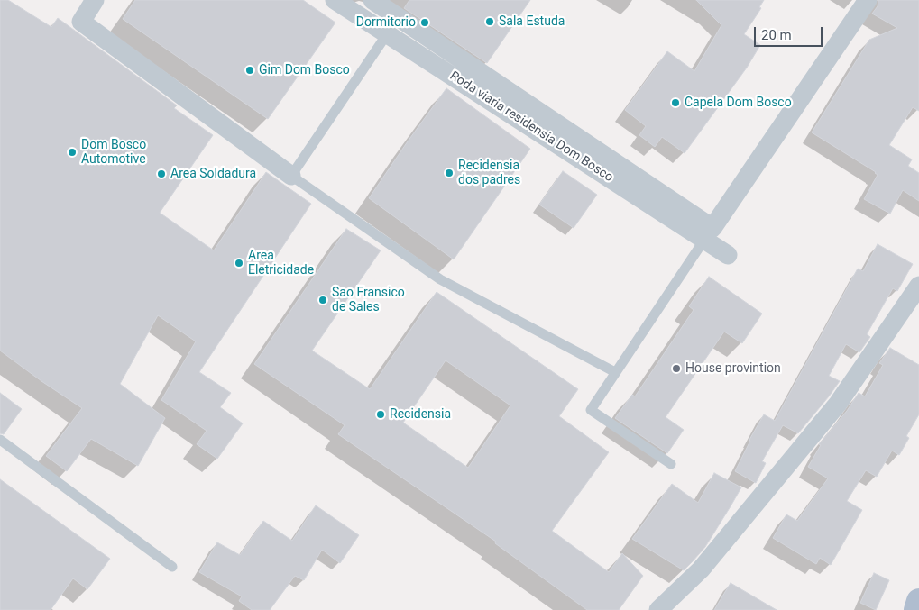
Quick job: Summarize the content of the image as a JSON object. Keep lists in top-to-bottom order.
{
  "streets": {
    "street": ["Roda viaria residensia Dom Bosco"]
  },
  "places": [
    "Sala Estuda",
    "Dormitorio",
    "Gim Dom Bosco",
    "Capela Dom Bosco",
    "Dom Bosco Automotive",
    "Recidensia dos padres",
    "Area Soldadura",
    "Area Eletricidade",
    "Sao Fransico de Sales",
    "House provintion",
    "Recidensia"
  ],
  "scale_bar": "20 m"
}
